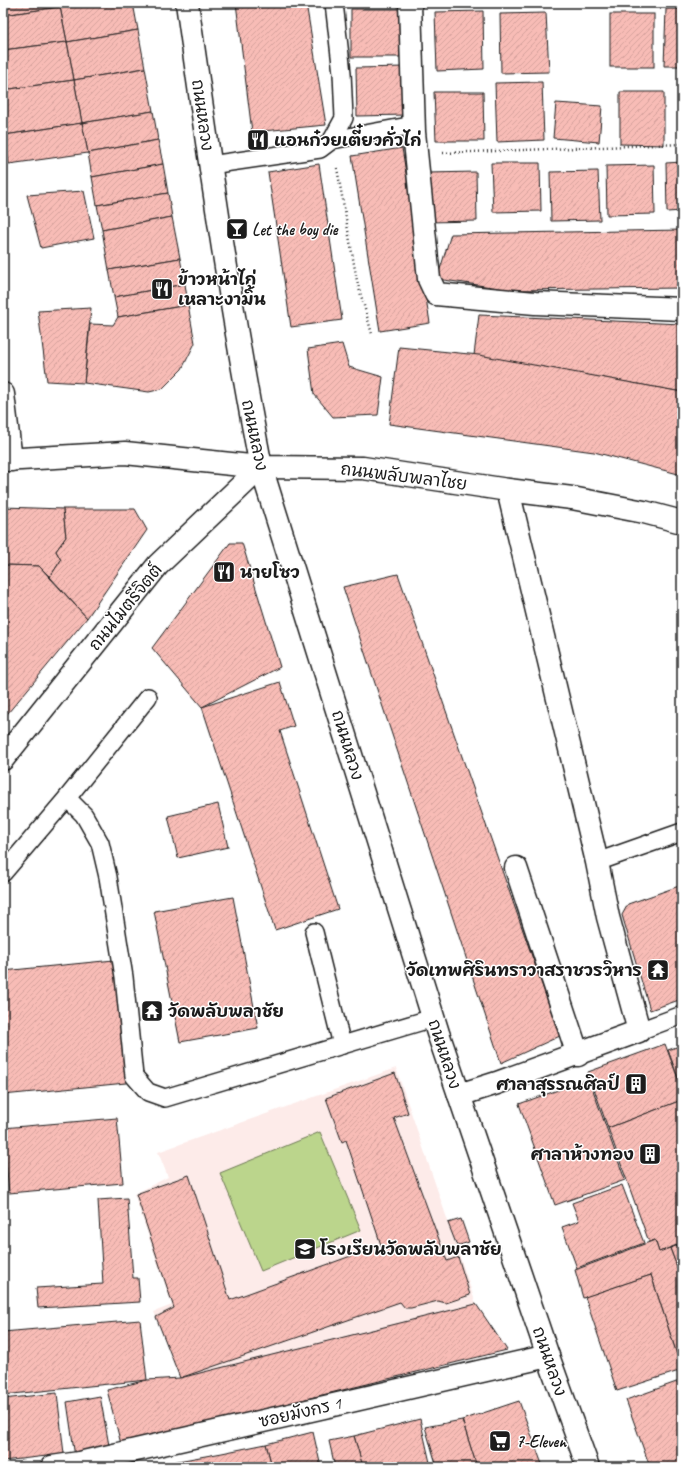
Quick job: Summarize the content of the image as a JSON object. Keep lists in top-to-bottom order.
{
  "streets": {
    "street": [
      "ถนนหลวง",
      "ถนนพลับพลาไชย",
      "ถนนไมตรีจิตต์",
      "ซอยมังกร 1"
    ]
  },
  "crossings": [
    ["ถนนหลวง", "ถนนพลับพลาไชย"],
    ["ถนนหลวง", "ถนนไมตรีจิตต์"],
    ["ถนนหลวง", "ซอยมังกร 1"],
    ["ถนนพลับพลาไชย", "ถนนไมตรีจิตต์"]
  ],
  "places": {
    "restaurant": ["แอนก๋วยเตี๋ยวคั่วไก่", "ข้าวหน้าไก่ เหลาะงามิ้น", "นายโซว"],
    "bar": ["Let the boy die"],
    "temple": ["วัดเทพศิรินทราวาสราชวรวิหาร", "วัดพลับพลาชัย"],
    "building": ["ศาลาสุรรณศิลป์", "ศาลาห้างทอง"],
    "school or university": ["โรงเรียนวัดพลับพลาชัย"],
    "supermarket": ["7-Eleven"]
  }
}
